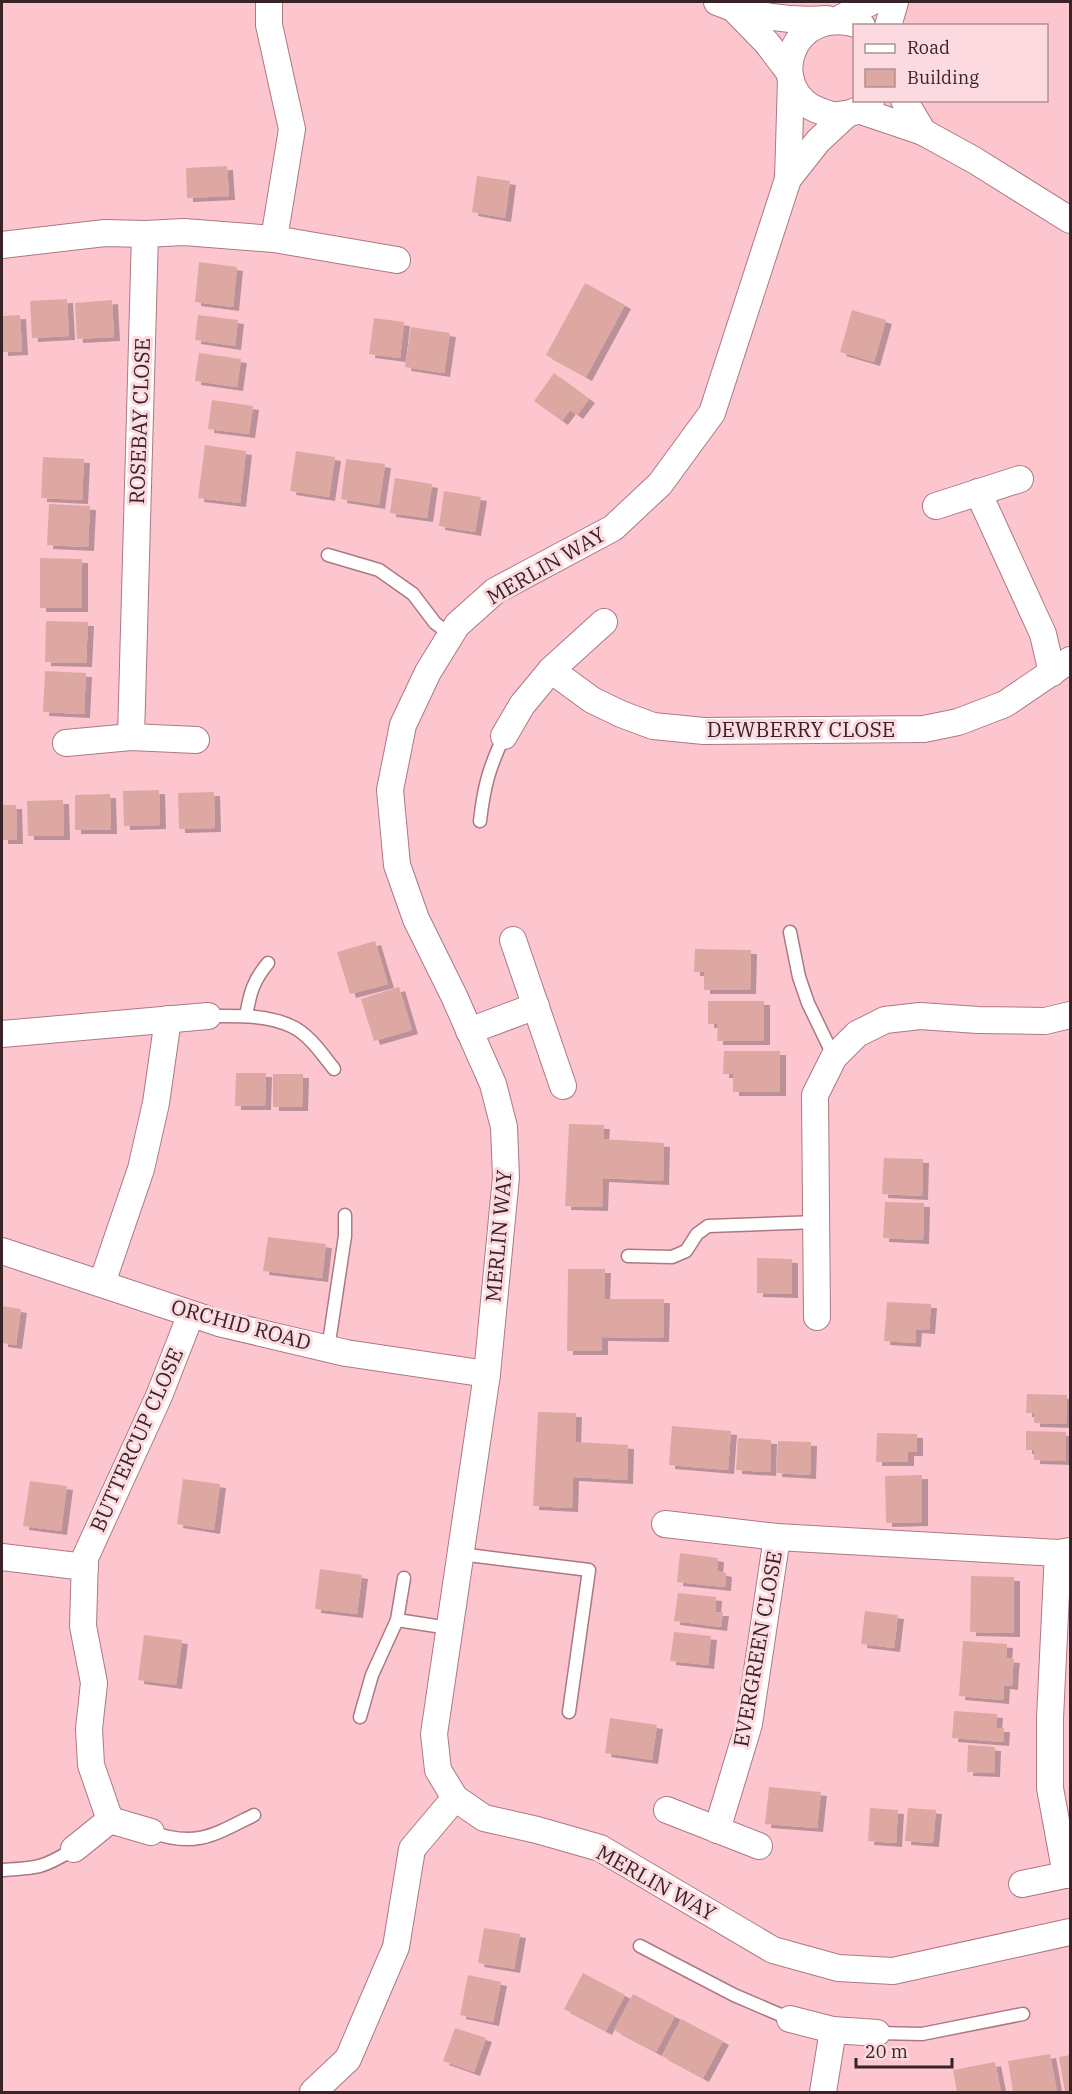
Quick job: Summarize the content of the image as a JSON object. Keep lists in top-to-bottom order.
{
  "streets": {
    "street": [
      "ROSEBAY CLOSE",
      "MERLIN WAY",
      "DEWBERRY CLOSE",
      "ORCHID ROAD",
      "BUTTERCUP CLOSE",
      "EVERGREEN CLOSE"
    ]
  },
  "crossings": [
    ["MERLIN WAY", "ORCHID ROAD"],
    ["ORCHID ROAD", "BUTTERCUP CLOSE"]
  ],
  "legend": ["Road", "Building"],
  "scale_bar": "20 m"
}
